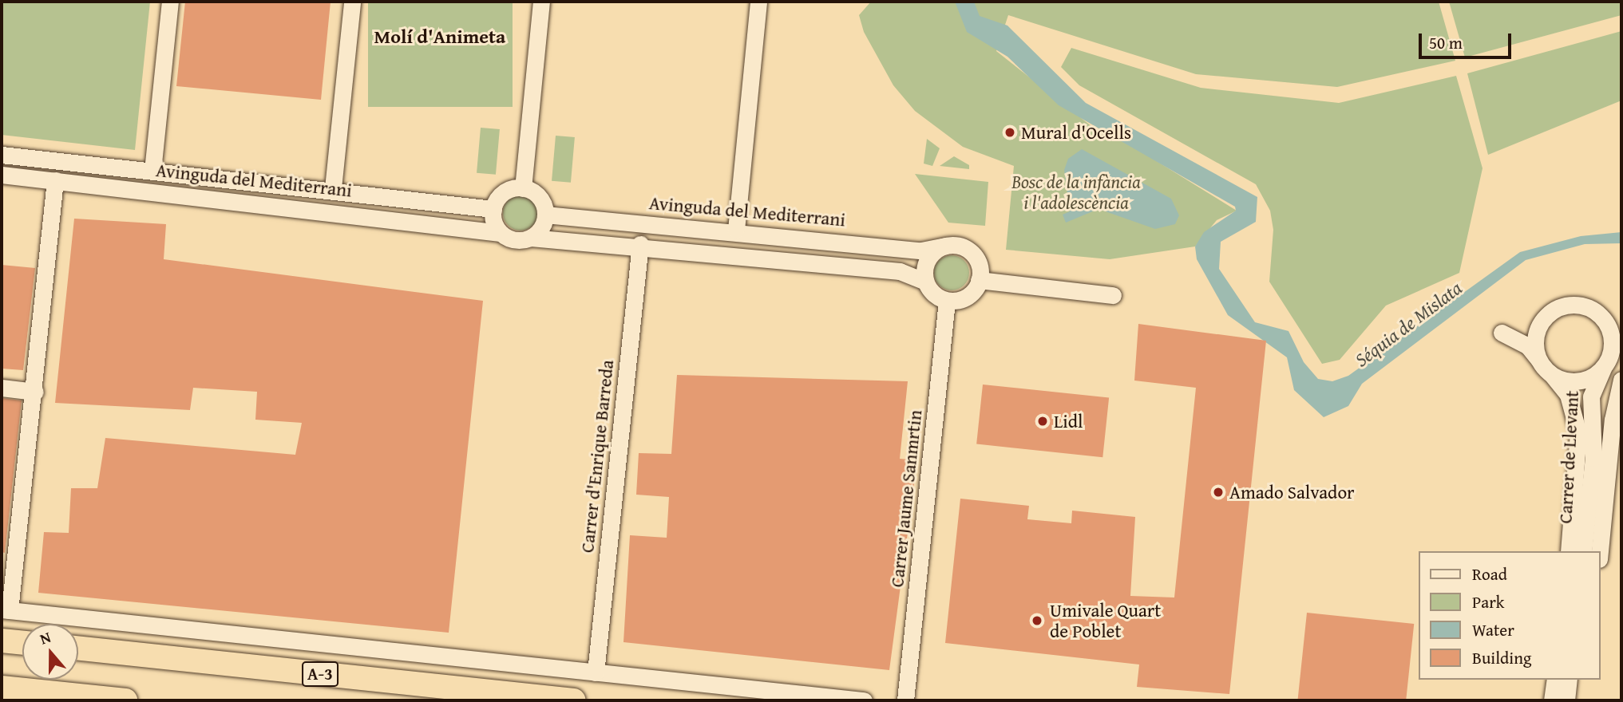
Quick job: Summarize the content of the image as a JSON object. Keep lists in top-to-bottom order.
{
  "streets": {
    "highway": ["A-3"],
    "street": [
      "Avinguda del Mediterrani",
      "Carrer d'Enrique Barreda",
      "Carrer de Llevant",
      "Carrer Jaume Sanmrtin"
    ]
  },
  "crossings": [
    ["Avinguda del Mediterrani", "Carrer Jaume Sanmrtin"]
  ],
  "districts": ["Molí d'Animeta"],
  "water": ["Séquia de Mislata"],
  "parks": ["Bosc de la infància i l'adolescència"],
  "places": [
    "Mural d'Ocells",
    "Lidl",
    "Amado Salvador",
    "Umivale Quart de Poblet"
  ],
  "legend": [
    "Road",
    "Park",
    "Water",
    "Building"
  ],
  "scale_bar": "50 m",
  "north": "top"
}
